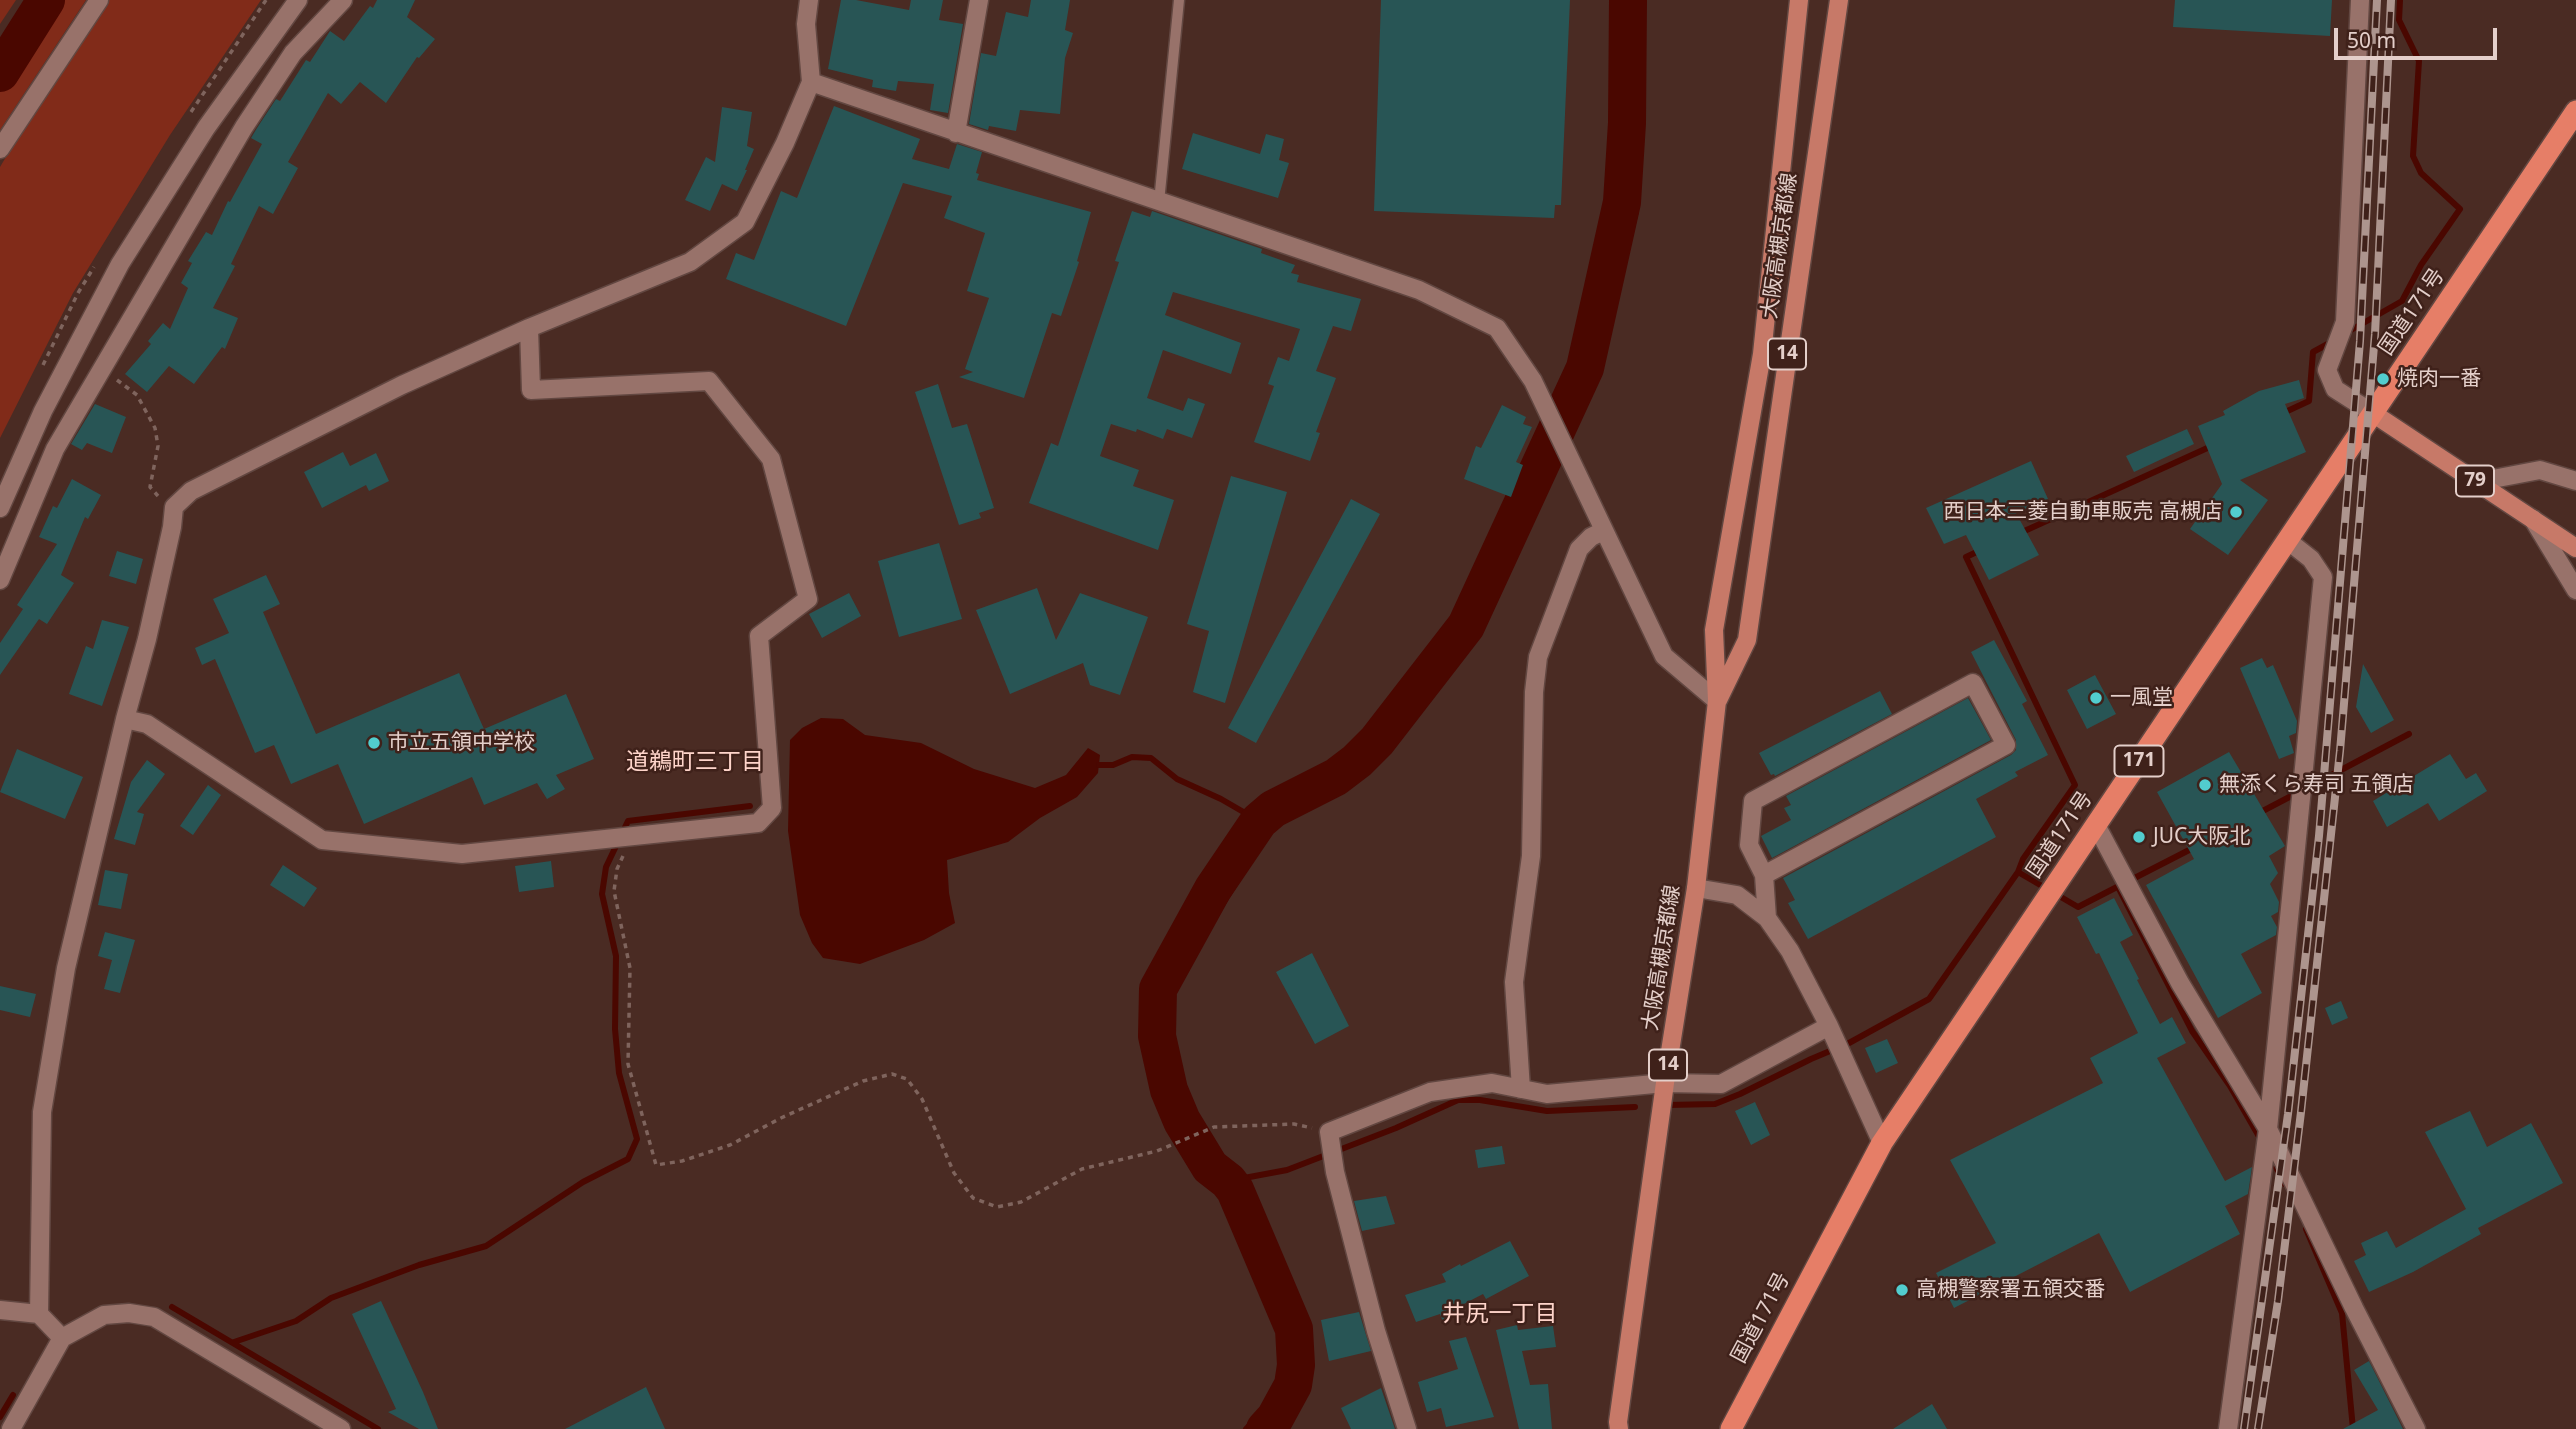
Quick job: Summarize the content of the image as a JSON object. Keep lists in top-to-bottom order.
{
  "streets": {
    "highway": ["国道171号", "171"],
    "main road": ["大阪高槻京都線", "14", "79"]
  },
  "crossings": [
    ["国道171号", "79"]
  ],
  "districts": ["道鵜町三丁目", "井尻一丁目"],
  "places": [
    "焼肉一番",
    "西日本三菱自動車販売 高槻店",
    "一風堂",
    "市立五領中学校",
    "無添くら寿司 五領店",
    "JUC大阪北",
    "高槻警察署五領交番"
  ],
  "scale_bar": "50 m"
}
